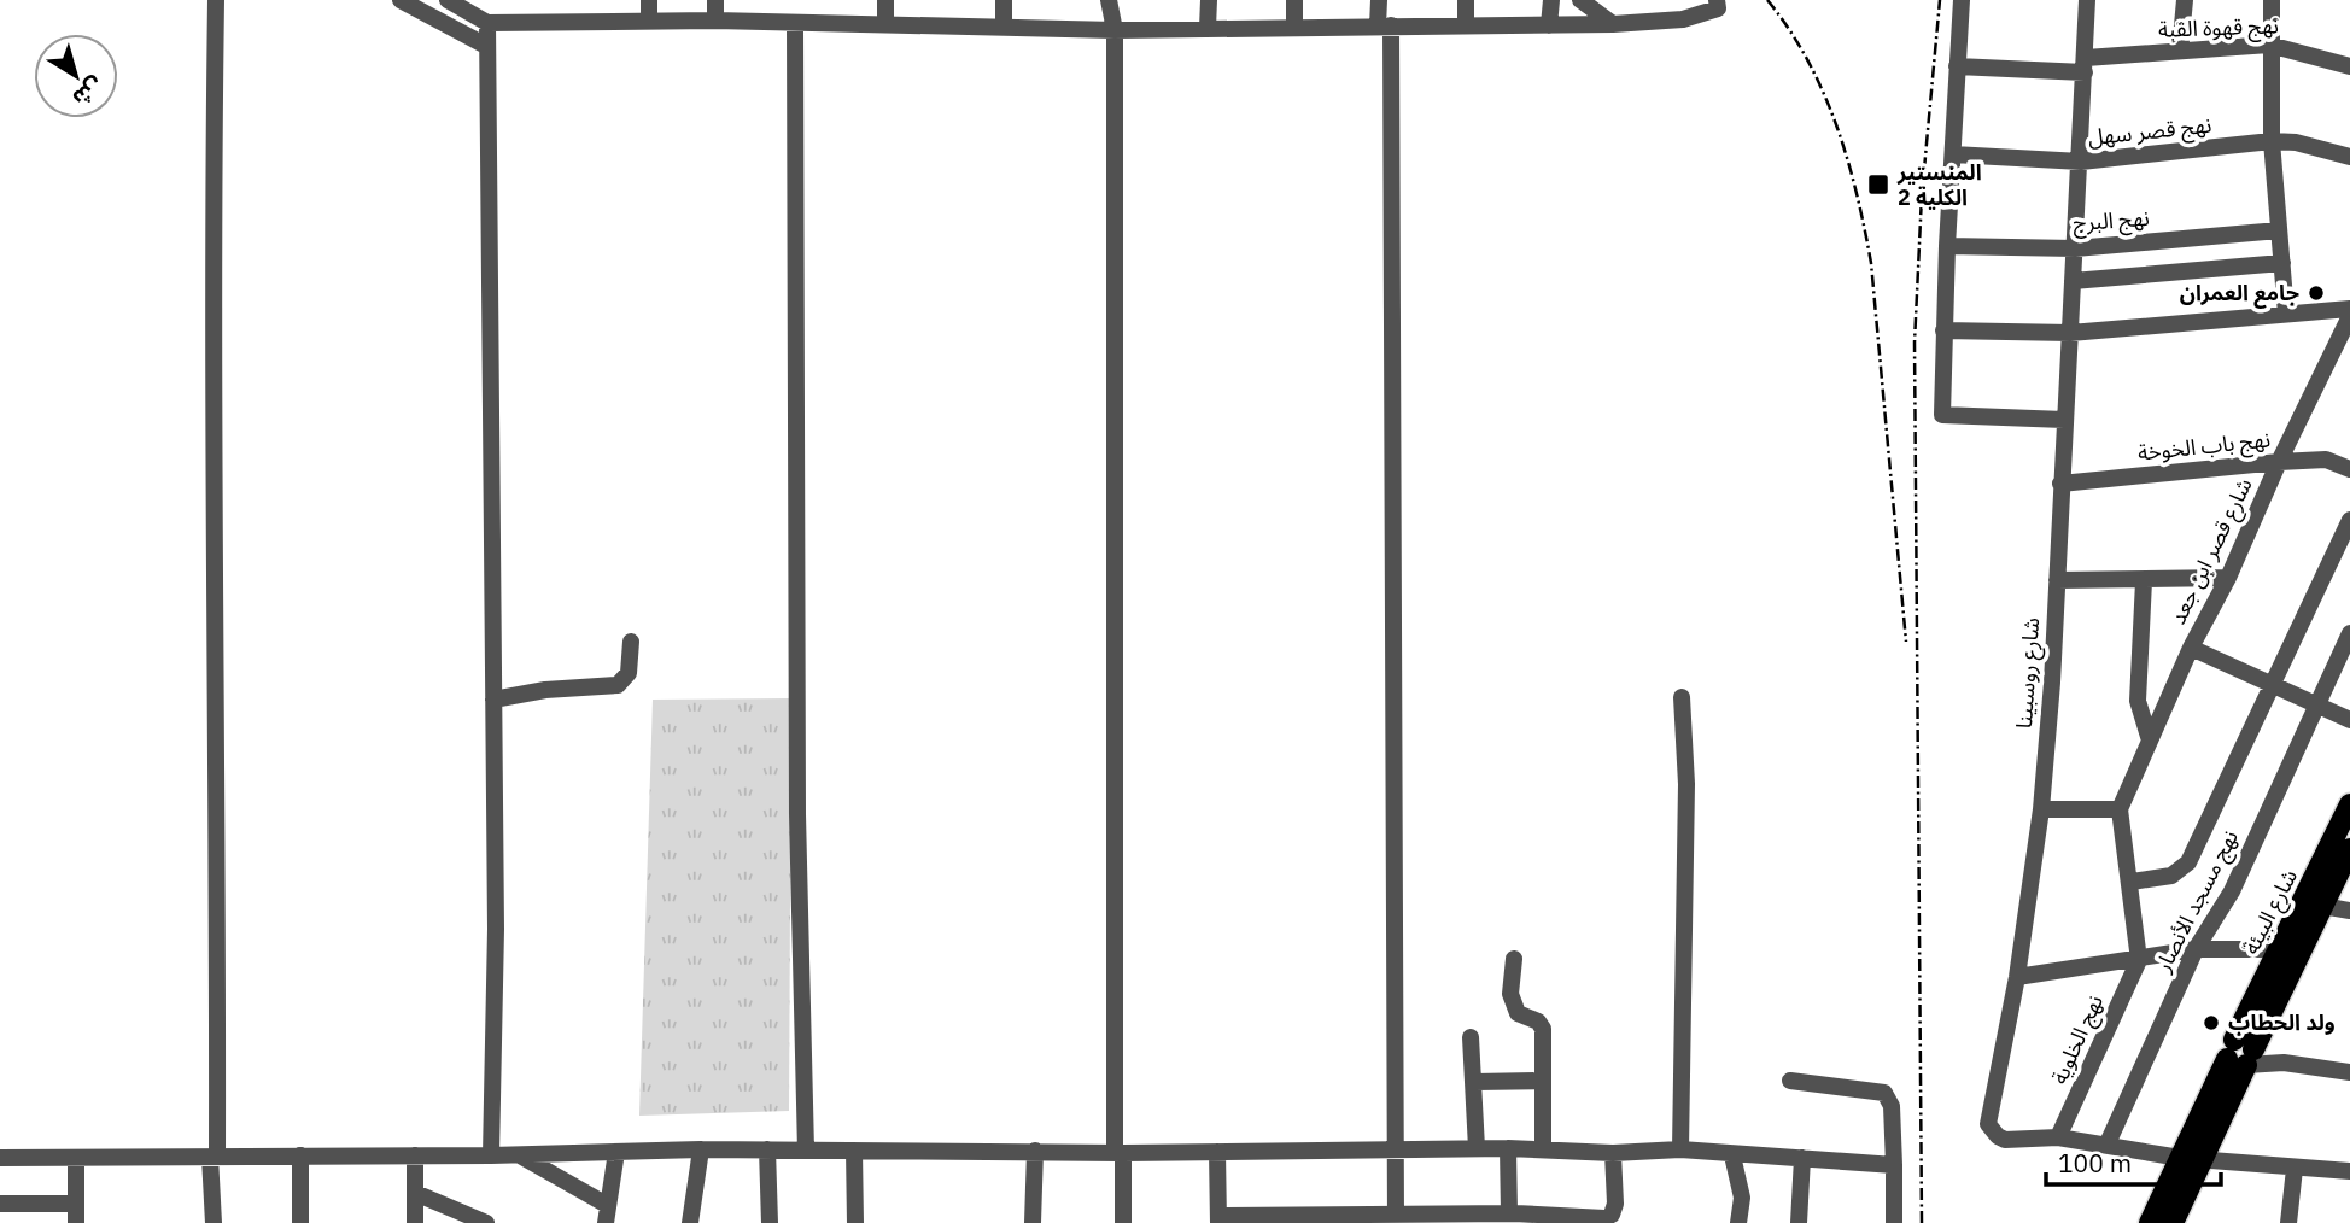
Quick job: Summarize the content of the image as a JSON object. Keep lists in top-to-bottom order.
{
  "streets": {
    "main road": ["شارع البيئة"],
    "street": [
      "نهج قهوة القبة",
      "نهج قصر سهل",
      "نهج البرج",
      "نهج باب الخوخة",
      "شارع قصر ابن جعد",
      "شارع روسبينا",
      "نهج مسجد الأنصار",
      "نهج الخلوية"
    ]
  },
  "crossings": [
    ["نهج قهوة القبة", "شارع روسبينا"],
    ["نهج قصر سهل", "شارع روسبينا"],
    ["نهج البرج", "شارع روسبينا"],
    ["نهج باب الخوخة", "شارع قصر ابن جعد"],
    ["نهج باب الخوخة", "شارع روسبينا"],
    ["شارع روسبينا", "نهج مسجد الأنصار"],
    ["شارع روسبينا", "شارع البيئة"],
    ["شارع روسبينا", "نهج الخلوية"]
  ],
  "places": {
    "transit": ["المنستير الكلية 2"],
    "other": ["جامع العمران", "ولد الحطاب"]
  },
  "scale_bar": "100 m",
  "north": "bottom right"
}
